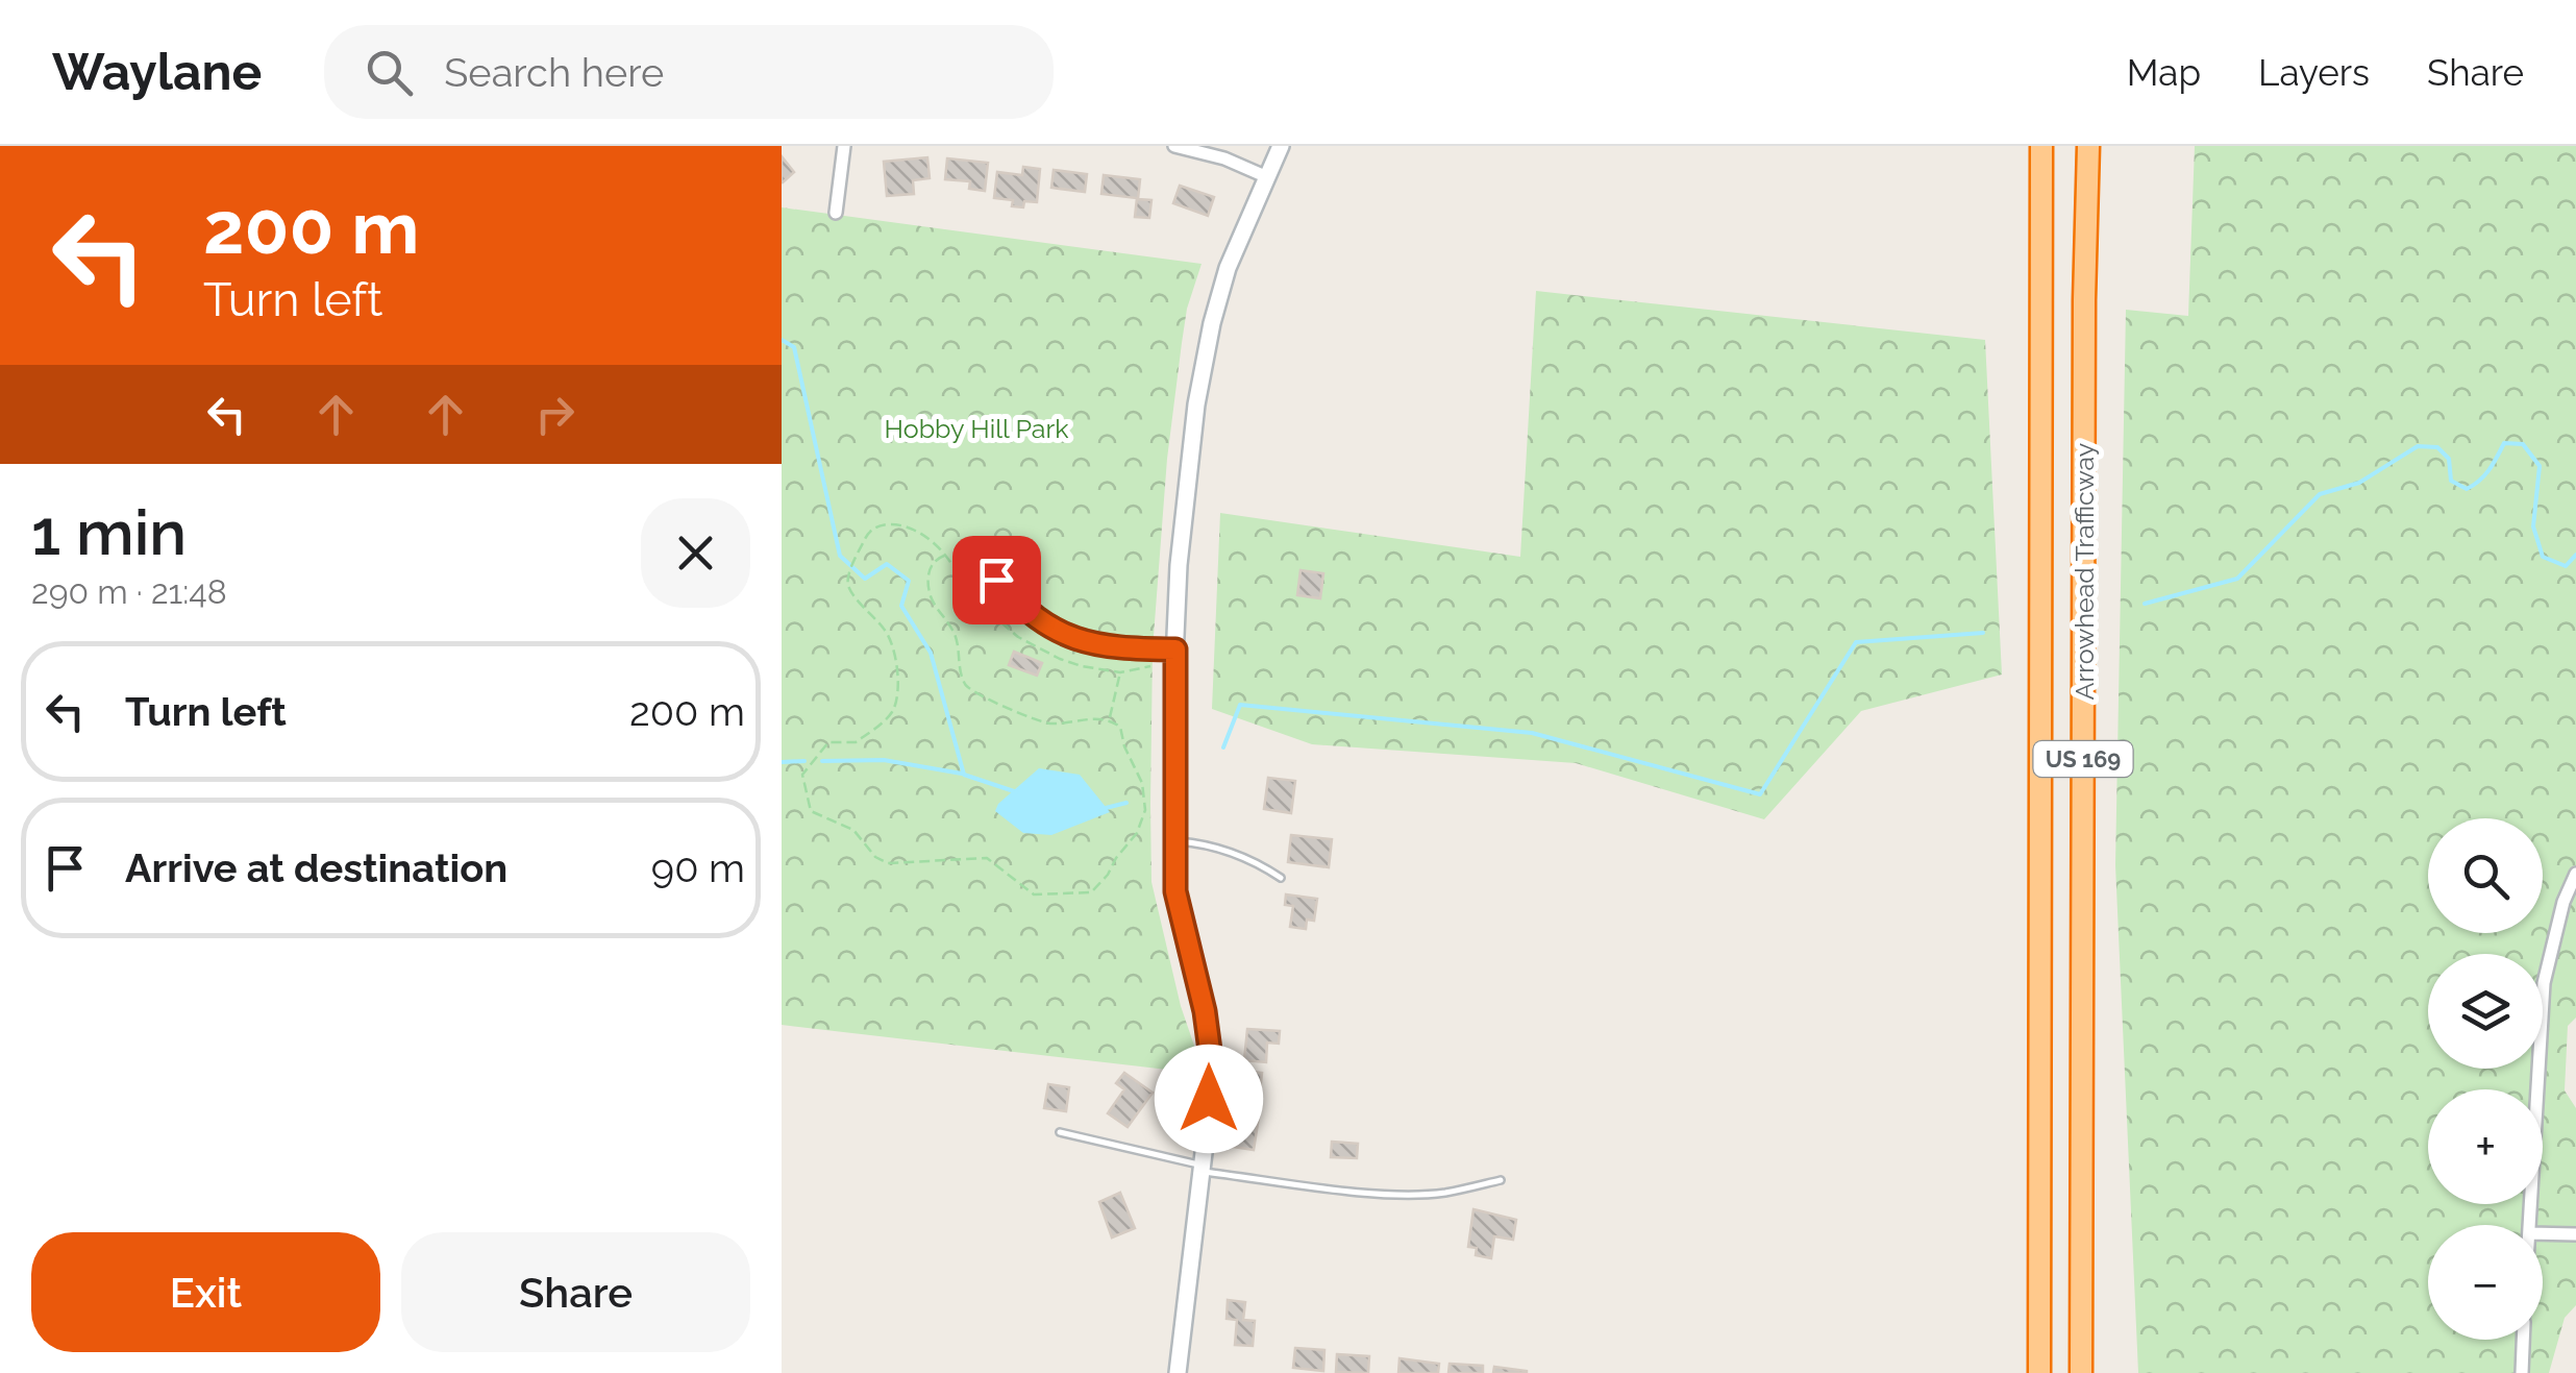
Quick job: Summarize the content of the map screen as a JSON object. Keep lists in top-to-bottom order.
{
  "streets": {
    "highway": ["Arrowhead Trafficway", "US 169"]
  },
  "parks": ["Hobby Hill Park"],
  "page": {
    "header": "Waylane",
    "search": "Search here",
    "nav": ["Map", "Layers", "Share"],
    "turn": ["200 m", "Turn left"],
    "heading": ["1 min", "290 m · 21:48"],
    "list": [
      {
        "name": "Turn left",
        "value": "200 m"
      },
      {
        "name": "Arrive at destination",
        "value": "90 m"
      }
    ],
    "map_buttons": ["+", "−"],
    "buttons": ["Exit", "Share"]
  }
}
